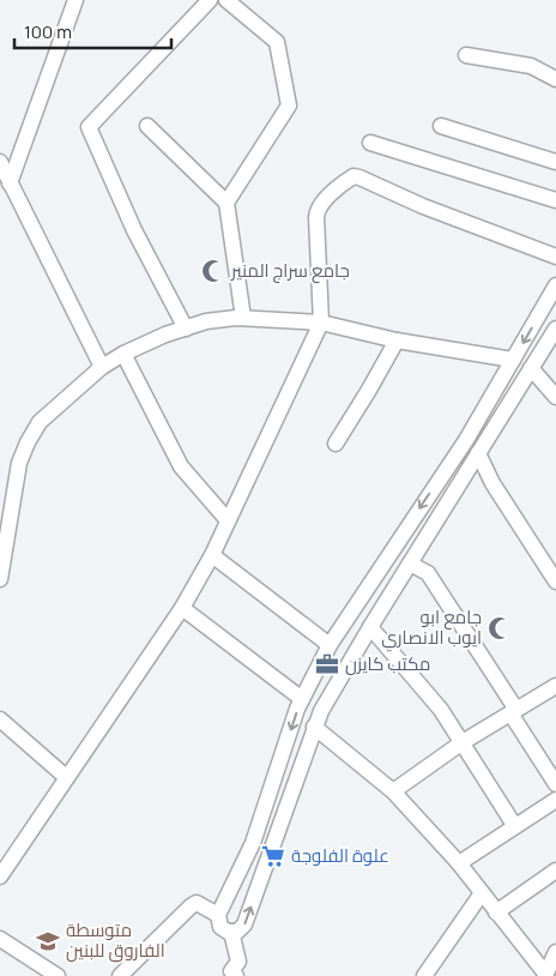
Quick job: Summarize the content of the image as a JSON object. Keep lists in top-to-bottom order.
{
  "places": {
    "mosque": ["جامع سراج المنير", "جامع ابو ايوب الانصاري"],
    "office": ["مكتب كايزن"],
    "supermarket": ["علوة الفلوجة"],
    "school or university": ["متوسطة الفاروق للبنين"]
  },
  "scale_bar": "100 m"
}
